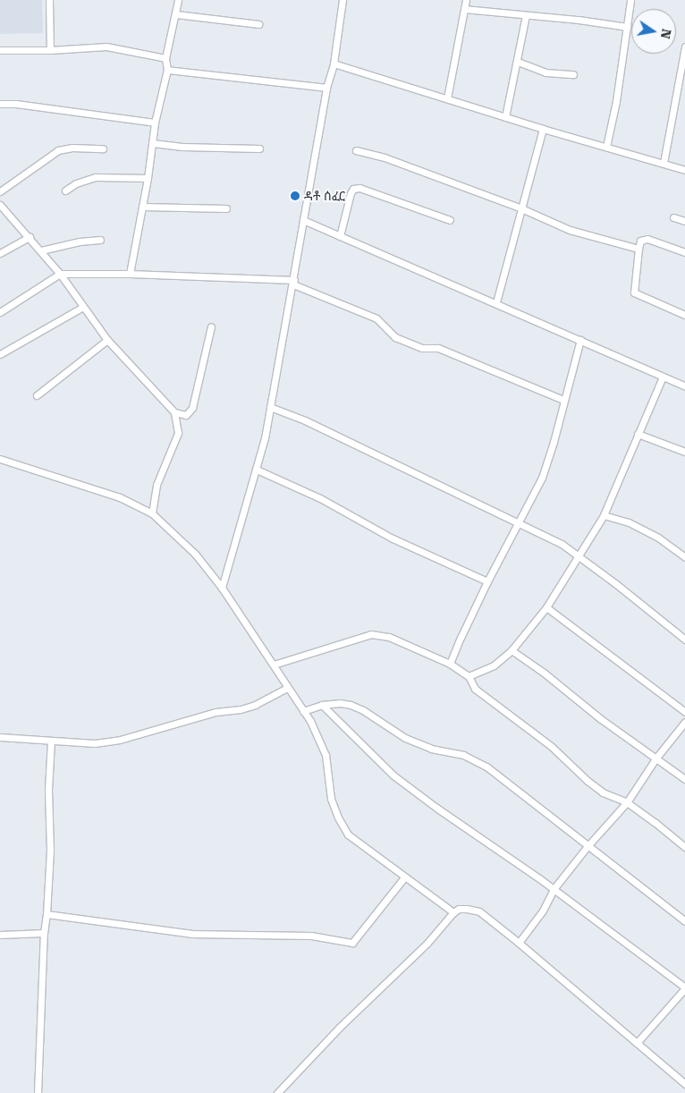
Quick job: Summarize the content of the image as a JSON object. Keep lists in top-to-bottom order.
{
  "places": ["ዳቶ ሰፈር"],
  "north": "right"
}
